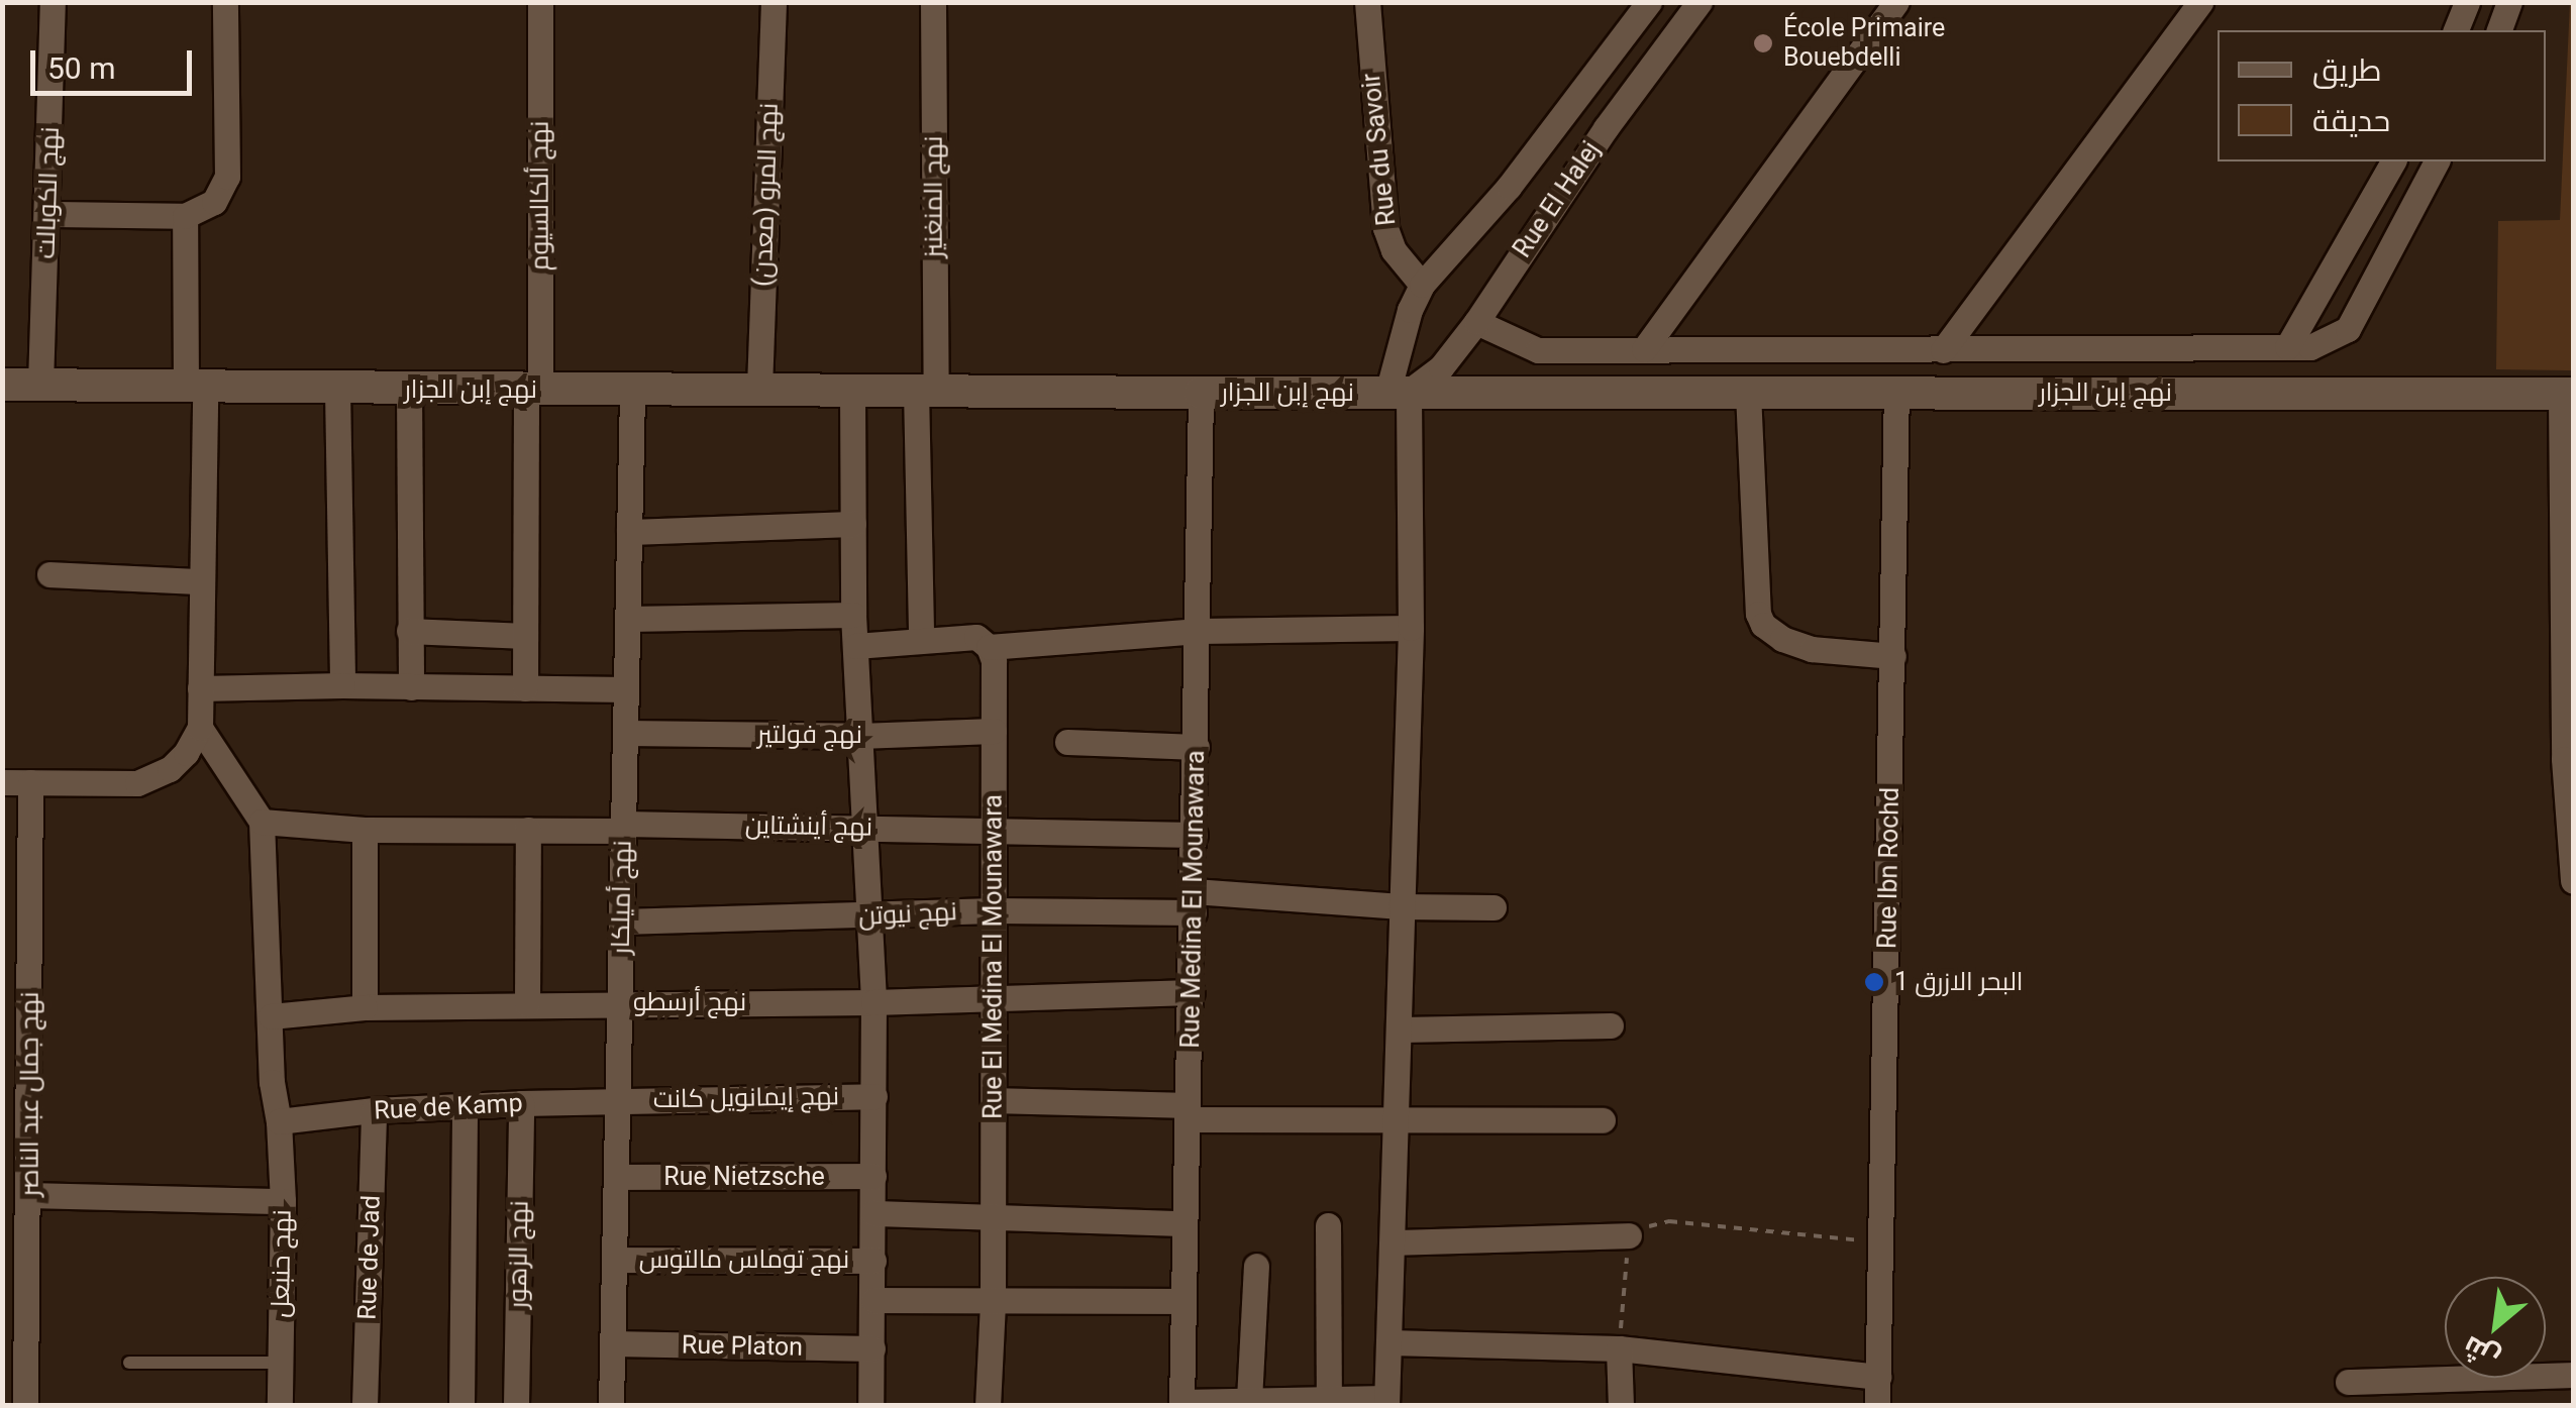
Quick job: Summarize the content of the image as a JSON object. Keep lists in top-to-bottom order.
{
  "streets": {
    "street": [
      "Rue du Savoir",
      "نهج الكوبالت",
      "نهج المرو (معدن)",
      "نهج ألكالسيوم",
      "نهج المنغنيز",
      "Rue El Halej",
      "نهج إبن الجزار",
      "نهج فولتير",
      "نهج أينشتاين",
      "Rue Ibn Rochd",
      "نهج أميلكار",
      "Rue Medina El Mounawara",
      "نهج نيوتن",
      "Rue El Medina El Mounawara",
      "نهج أرسطو",
      "نهج جمال عبد الناصر",
      "نهج إيمانويل كانت",
      "Rue de Kamp",
      "Rue Nietzsche",
      "نهج الزهور",
      "Rue de Jad",
      "نهج توماس مالتوس",
      "نهج حنبعل",
      "Rue Platon"
    ]
  },
  "crossings": [
    ["Rue du Savoir", "Rue El Halej"],
    ["نهج الكوبالت", "نهج إبن الجزار"],
    ["نهج المرو (معدن)", "نهج إبن الجزار"],
    ["نهج ألكالسيوم", "نهج إبن الجزار"],
    ["نهج المنغنيز", "نهج إبن الجزار"],
    ["Rue El Halej", "نهج إبن الجزار"],
    ["نهج إبن الجزار", "Rue Ibn Rochd"],
    ["نهج إبن الجزار", "نهج أميلكار"],
    ["نهج إبن الجزار", "Rue Medina El Mounawara"],
    ["نهج فولتير", "نهج أميلكار"],
    ["نهج فولتير", "Rue El Medina El Mounawara"],
    ["نهج أينشتاين", "نهج أميلكار"],
    ["نهج أينشتاين", "Rue Medina El Mounawara"],
    ["نهج أينشتاين", "Rue El Medina El Mounawara"],
    ["نهج أينشتاين", "نهج حنبعل"],
    ["نهج أميلكار", "نهج نيوتن"],
    ["نهج أميلكار", "نهج أرسطو"],
    ["نهج أميلكار", "نهج إيمانويل كانت"],
    ["نهج أميلكار", "Rue de Kamp"],
    ["نهج أميلكار", "Rue Nietzsche"],
    ["نهج أميلكار", "نهج توماس مالتوس"],
    ["نهج أميلكار", "Rue Platon"],
    ["Rue Medina El Mounawara", "نهج نيوتن"],
    ["Rue Medina El Mounawara", "نهج أرسطو"],
    ["نهج نيوتن", "Rue El Medina El Mounawara"],
    ["Rue El Medina El Mounawara", "نهج أرسطو"],
    ["نهج أرسطو", "نهج حنبعل"],
    ["نهج إيمانويل كانت", "Rue de Kamp"],
    ["Rue de Kamp", "نهج الزهور"],
    ["Rue de Kamp", "Rue de Jad"],
    ["Rue de Kamp", "نهج حنبعل"]
  ],
  "places": ["École Primaire Bouebdelli", "1 البحر الازرق"],
  "legend": ["طريق", "حديقة"],
  "scale_bar": "50 m",
  "north": "bottom left"
}
